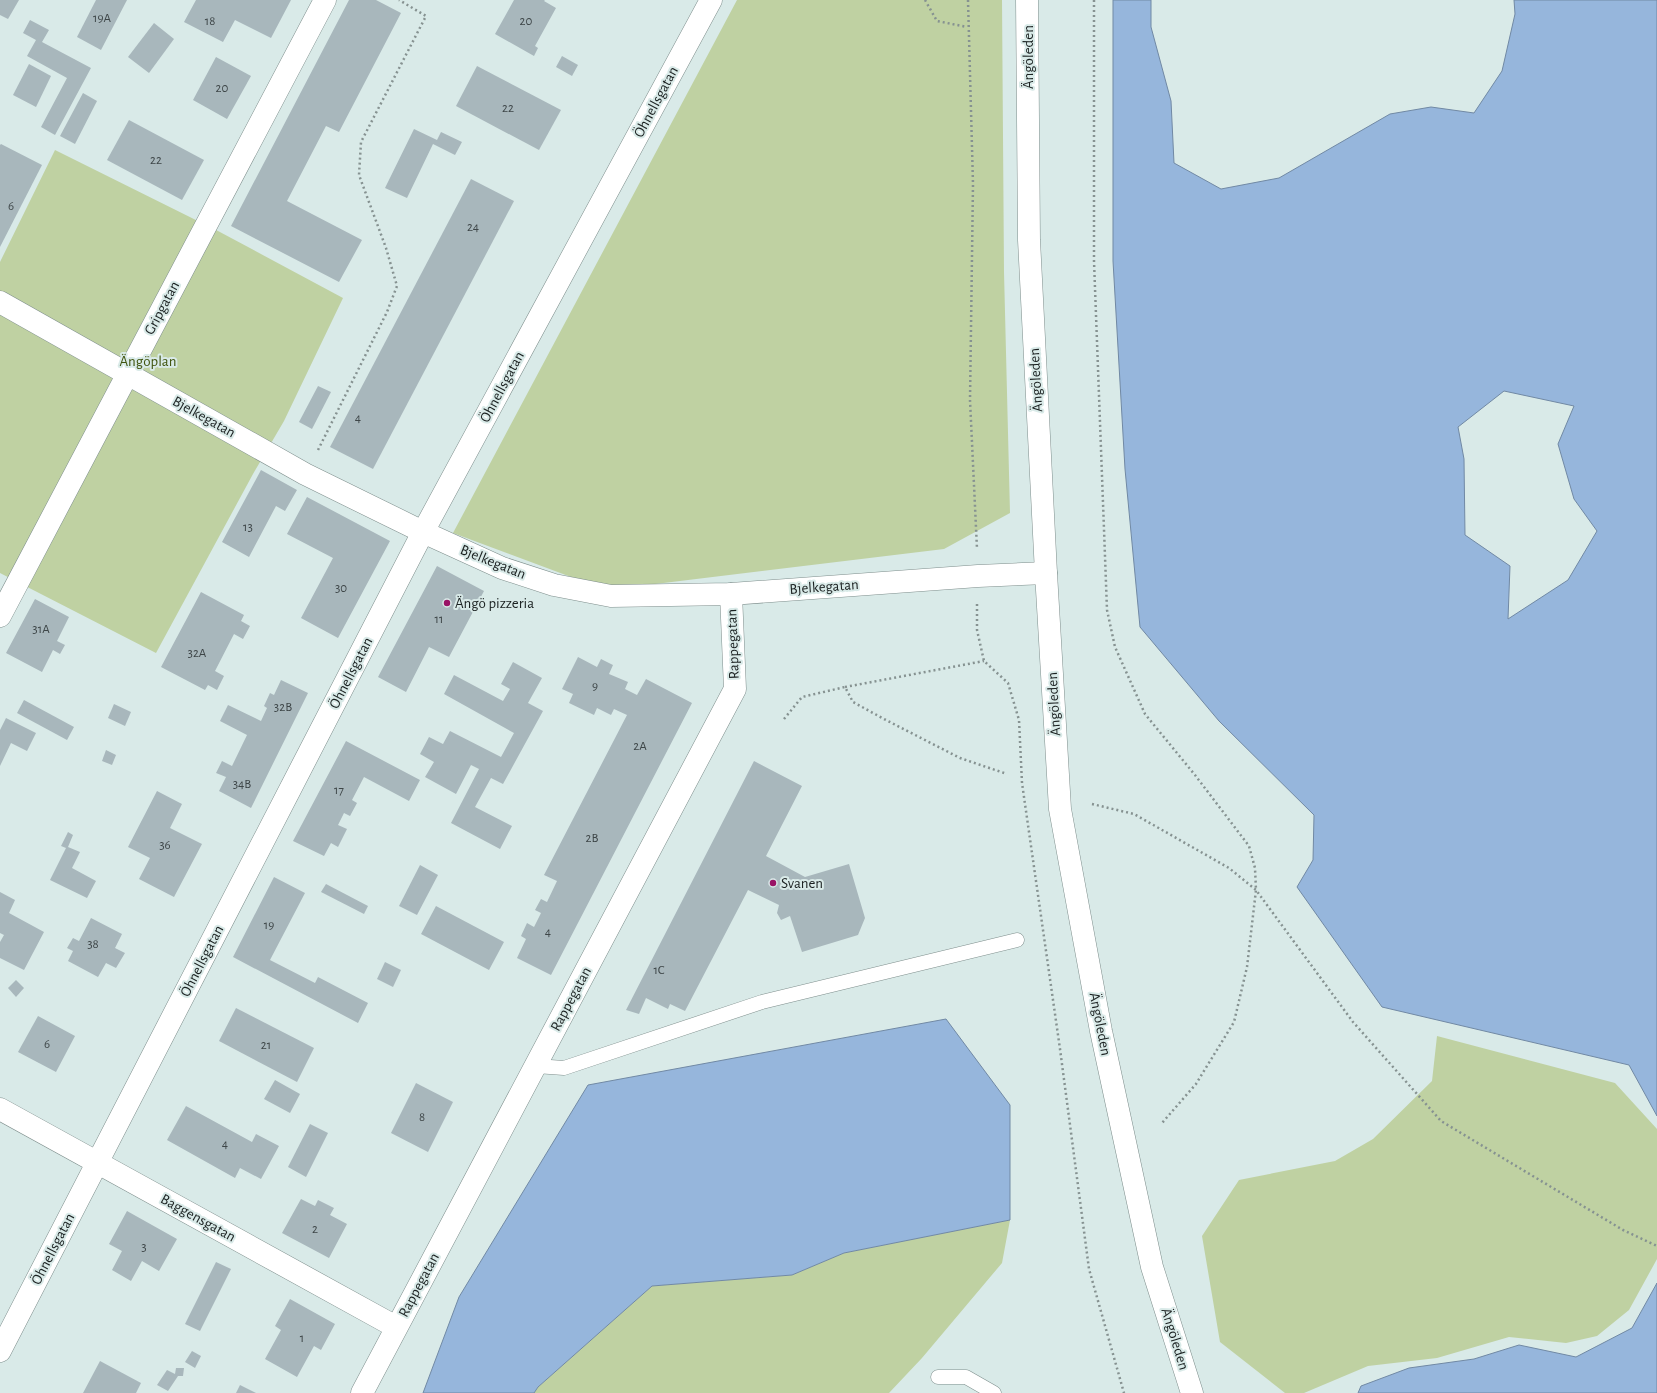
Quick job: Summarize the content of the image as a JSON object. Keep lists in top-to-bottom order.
{
  "streets": {
    "street": [
      "Ängöleden",
      "Öhnellsgatan",
      "Gripgatan",
      "Bjelkegatan",
      "Rappegatan",
      "Baggensgatan"
    ]
  },
  "crossings": [
    ["Ängöleden", "Bjelkegatan"],
    ["Öhnellsgatan", "Bjelkegatan"],
    ["Öhnellsgatan", "Baggensgatan"],
    ["Gripgatan", "Bjelkegatan"],
    ["Bjelkegatan", "Rappegatan"],
    ["Rappegatan", "Baggensgatan"]
  ],
  "parks": ["Ängöplan"],
  "places": ["Ängö pizzeria", "Svanen"],
  "house_numbers": [
    "19A",
    "18",
    "20",
    "20",
    "22",
    "22",
    "6",
    "24",
    "4",
    "13",
    "30",
    "11",
    "31A",
    "32A",
    "9",
    "32B",
    "2A",
    "34B",
    "17",
    "2B",
    "36",
    "19",
    "4",
    "38",
    "1C",
    "6",
    "21",
    "8",
    "4",
    "2",
    "3",
    "1"
  ]
}
